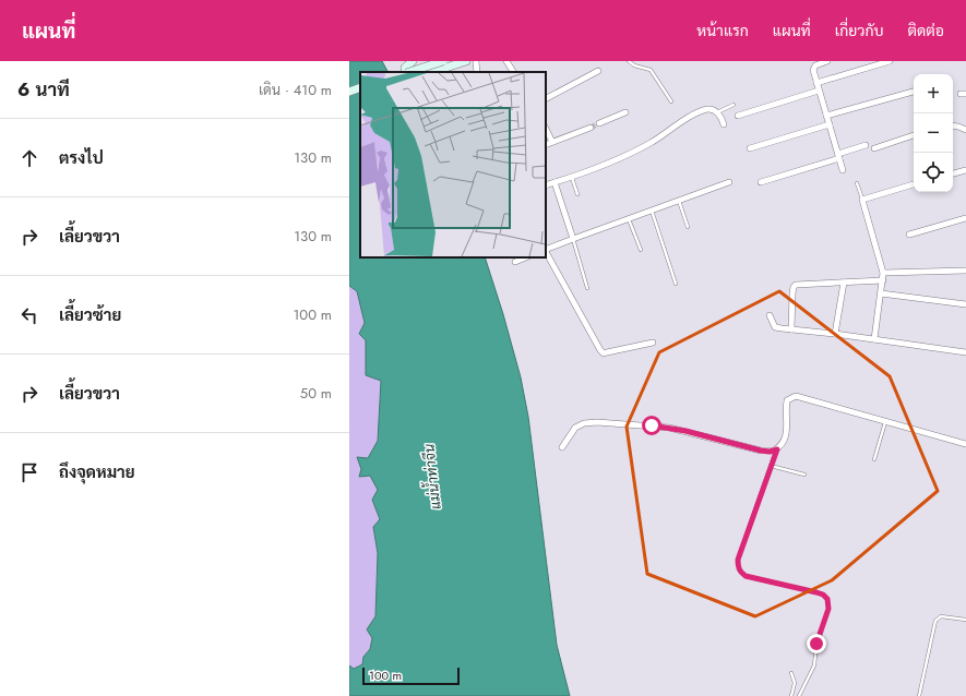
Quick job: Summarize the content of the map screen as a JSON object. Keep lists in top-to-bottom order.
{
  "water": ["แม่น้ำท่าจีน"],
  "scale_bar": "100 m",
  "page": {
    "header": "แผนที่",
    "nav": [
      "หน้าแรก",
      "แผนที่",
      "เกี่ยวกับ",
      "ติดต่อ"
    ],
    "heading": ["6 นาที", "เดิน · 410 m"],
    "map_buttons": ["+", "−"],
    "list": [
      ["ตรงไป", "130 m"],
      ["เลี้ยวขวา", "130 m"],
      ["เลี้ยวซ้าย", "100 m"],
      ["เลี้ยวขวา", "50 m"],
      "ถึงจุดหมาย"
    ],
    "scale": "100 m"
  }
}
